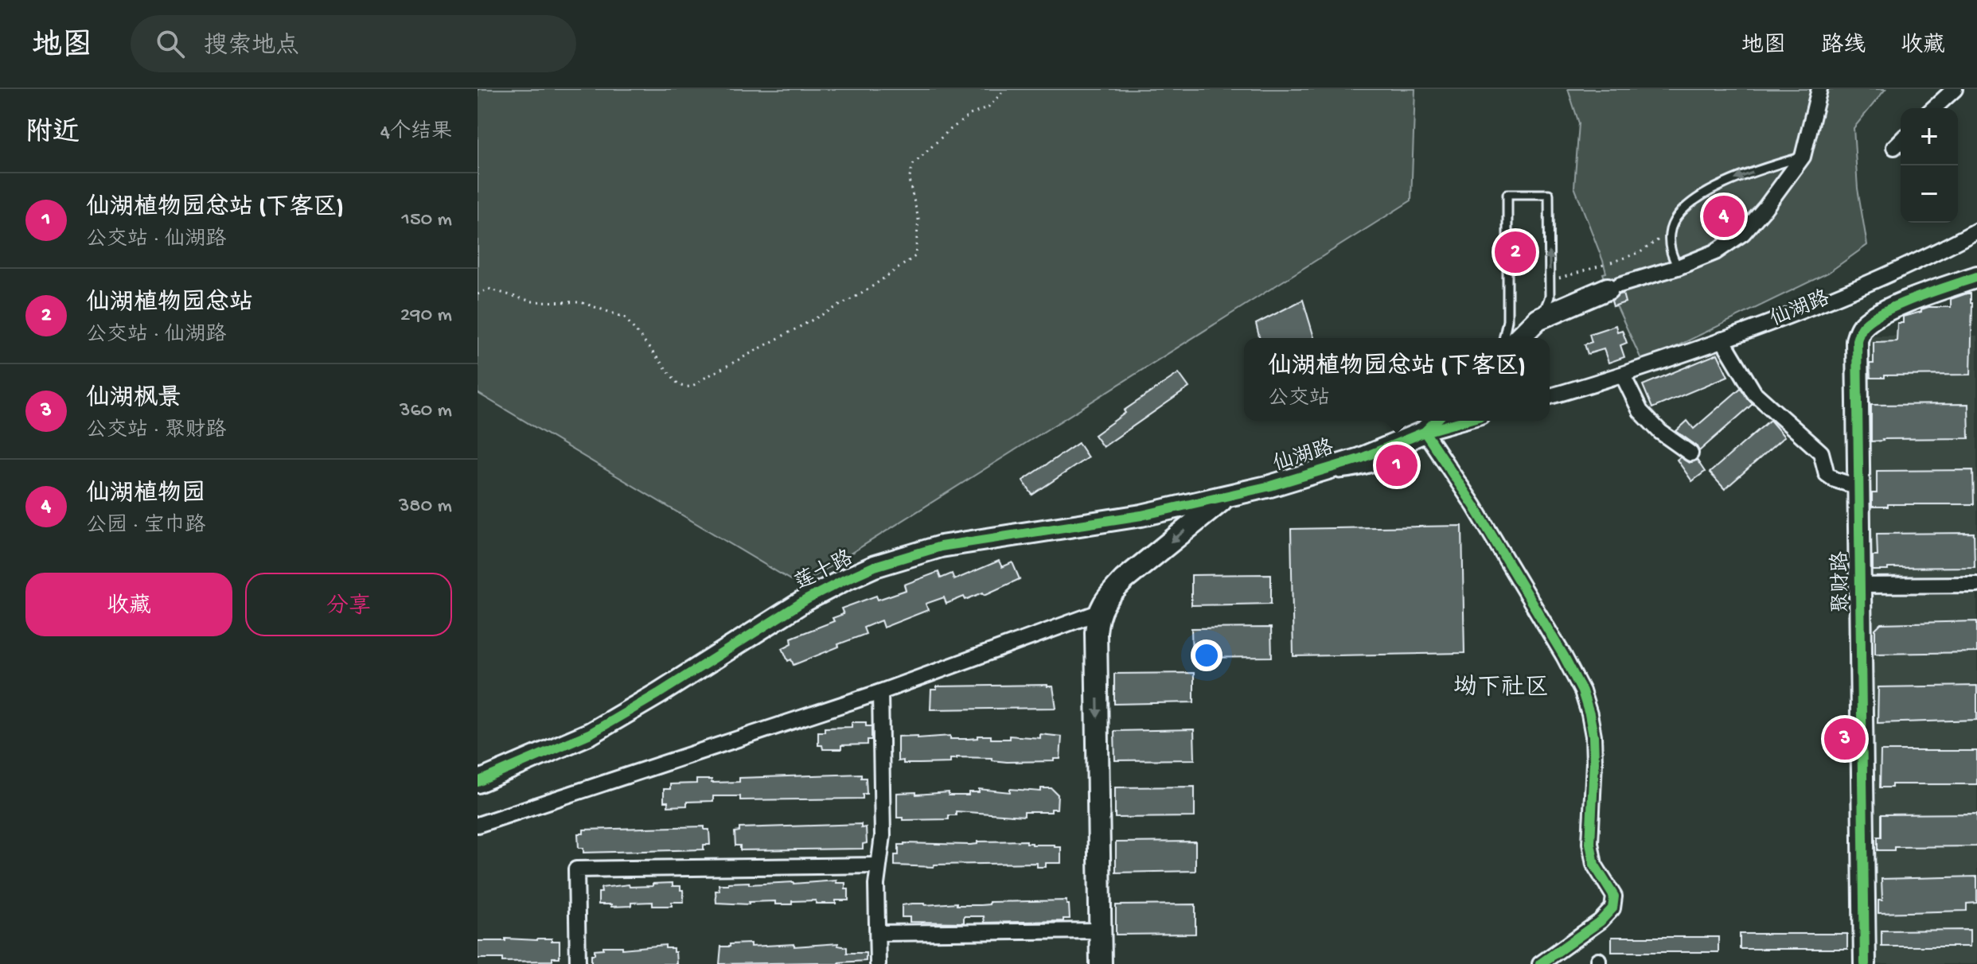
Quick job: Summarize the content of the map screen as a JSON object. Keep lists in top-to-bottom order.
{
  "streets": {
    "street": ["仙湖路", "莲十路", "聚财路"]
  },
  "crossings": [
    ["仙湖路", "莲十路"]
  ],
  "districts": ["坳下社区"],
  "page": {
    "header": "地图",
    "search": "搜索地点",
    "nav": ["地图", "路线", "收藏"],
    "heading": ["附近", "4个结果"],
    "map_buttons": ["+", "−"],
    "list": [
      {
        "mark": "1",
        "name": "仙湖植物园总站 (下客区)",
        "note": "公交站 · 仙湖路",
        "value": "150 m"
      },
      {
        "mark": "2",
        "name": "仙湖植物园总站",
        "note": "公交站 · 仙湖路",
        "value": "290 m"
      },
      {
        "mark": "3",
        "name": "仙湖枫景",
        "note": "公交站 · 聚财路",
        "value": "360 m"
      },
      {
        "mark": "4",
        "name": "仙湖植物园",
        "note": "公园 · 宝巾路",
        "value": "380 m"
      }
    ],
    "pins": [
      "4",
      "2",
      "1",
      "3"
    ],
    "popup": ["仙湖植物园总站 (下客区)", "公交站"],
    "buttons": ["收藏", "分享"]
  }
}
